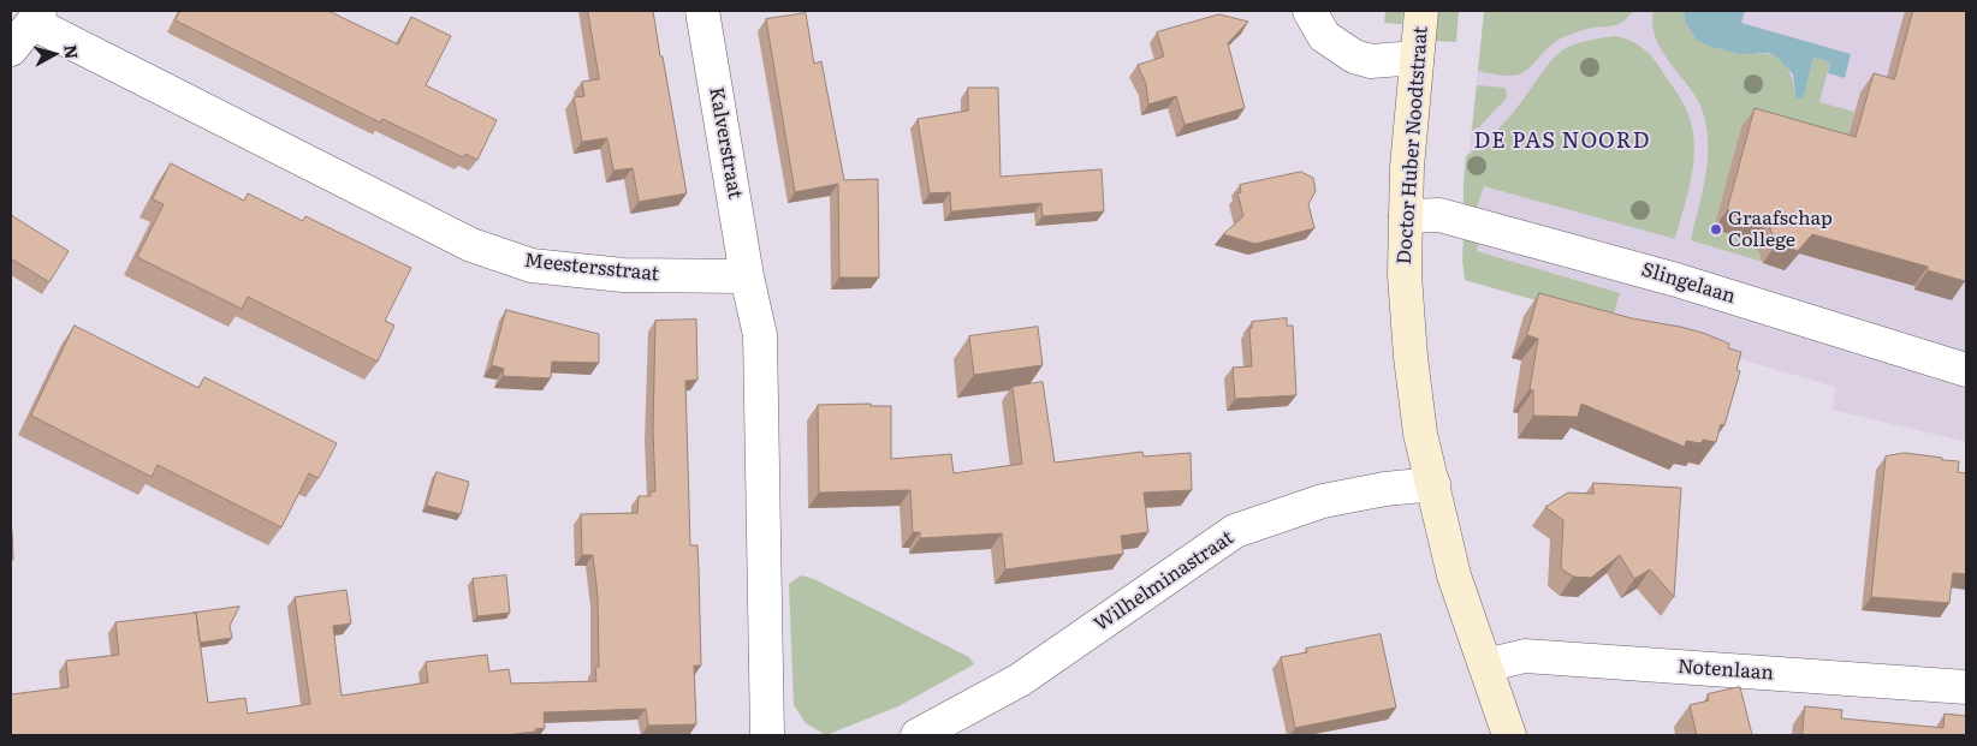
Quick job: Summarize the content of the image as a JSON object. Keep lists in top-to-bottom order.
{
  "streets": {
    "main road": ["Doctor Huber Noodtstraat"],
    "street": [
      "Kalverstraat",
      "Meestersstraat",
      "Slingelaan",
      "Wilhelminastraat",
      "Notenlaan"
    ]
  },
  "crossings": [
    ["Kalverstraat", "Meestersstraat"],
    ["Doctor Huber Noodtstraat", "Slingelaan"],
    ["Doctor Huber Noodtstraat", "Wilhelminastraat"],
    ["Doctor Huber Noodtstraat", "Notenlaan"]
  ],
  "districts": ["DE PAS NOORD"],
  "places": ["Graafschap College"],
  "north": "right"
}
